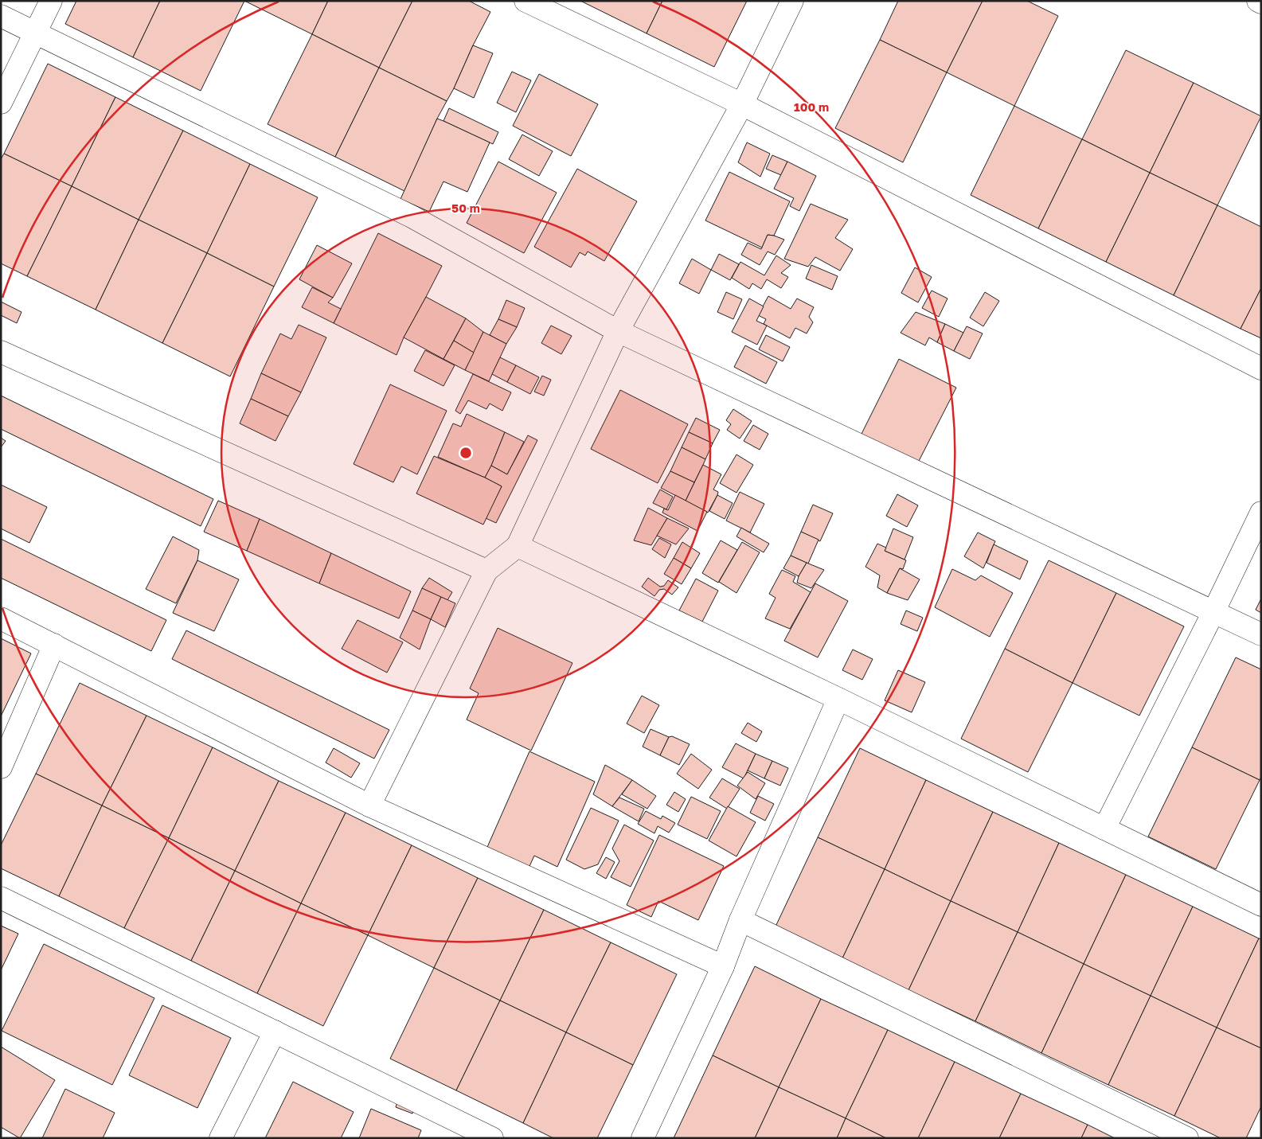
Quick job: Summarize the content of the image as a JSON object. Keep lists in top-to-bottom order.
{
  "rings": ["100 m", "50 m"]
}
